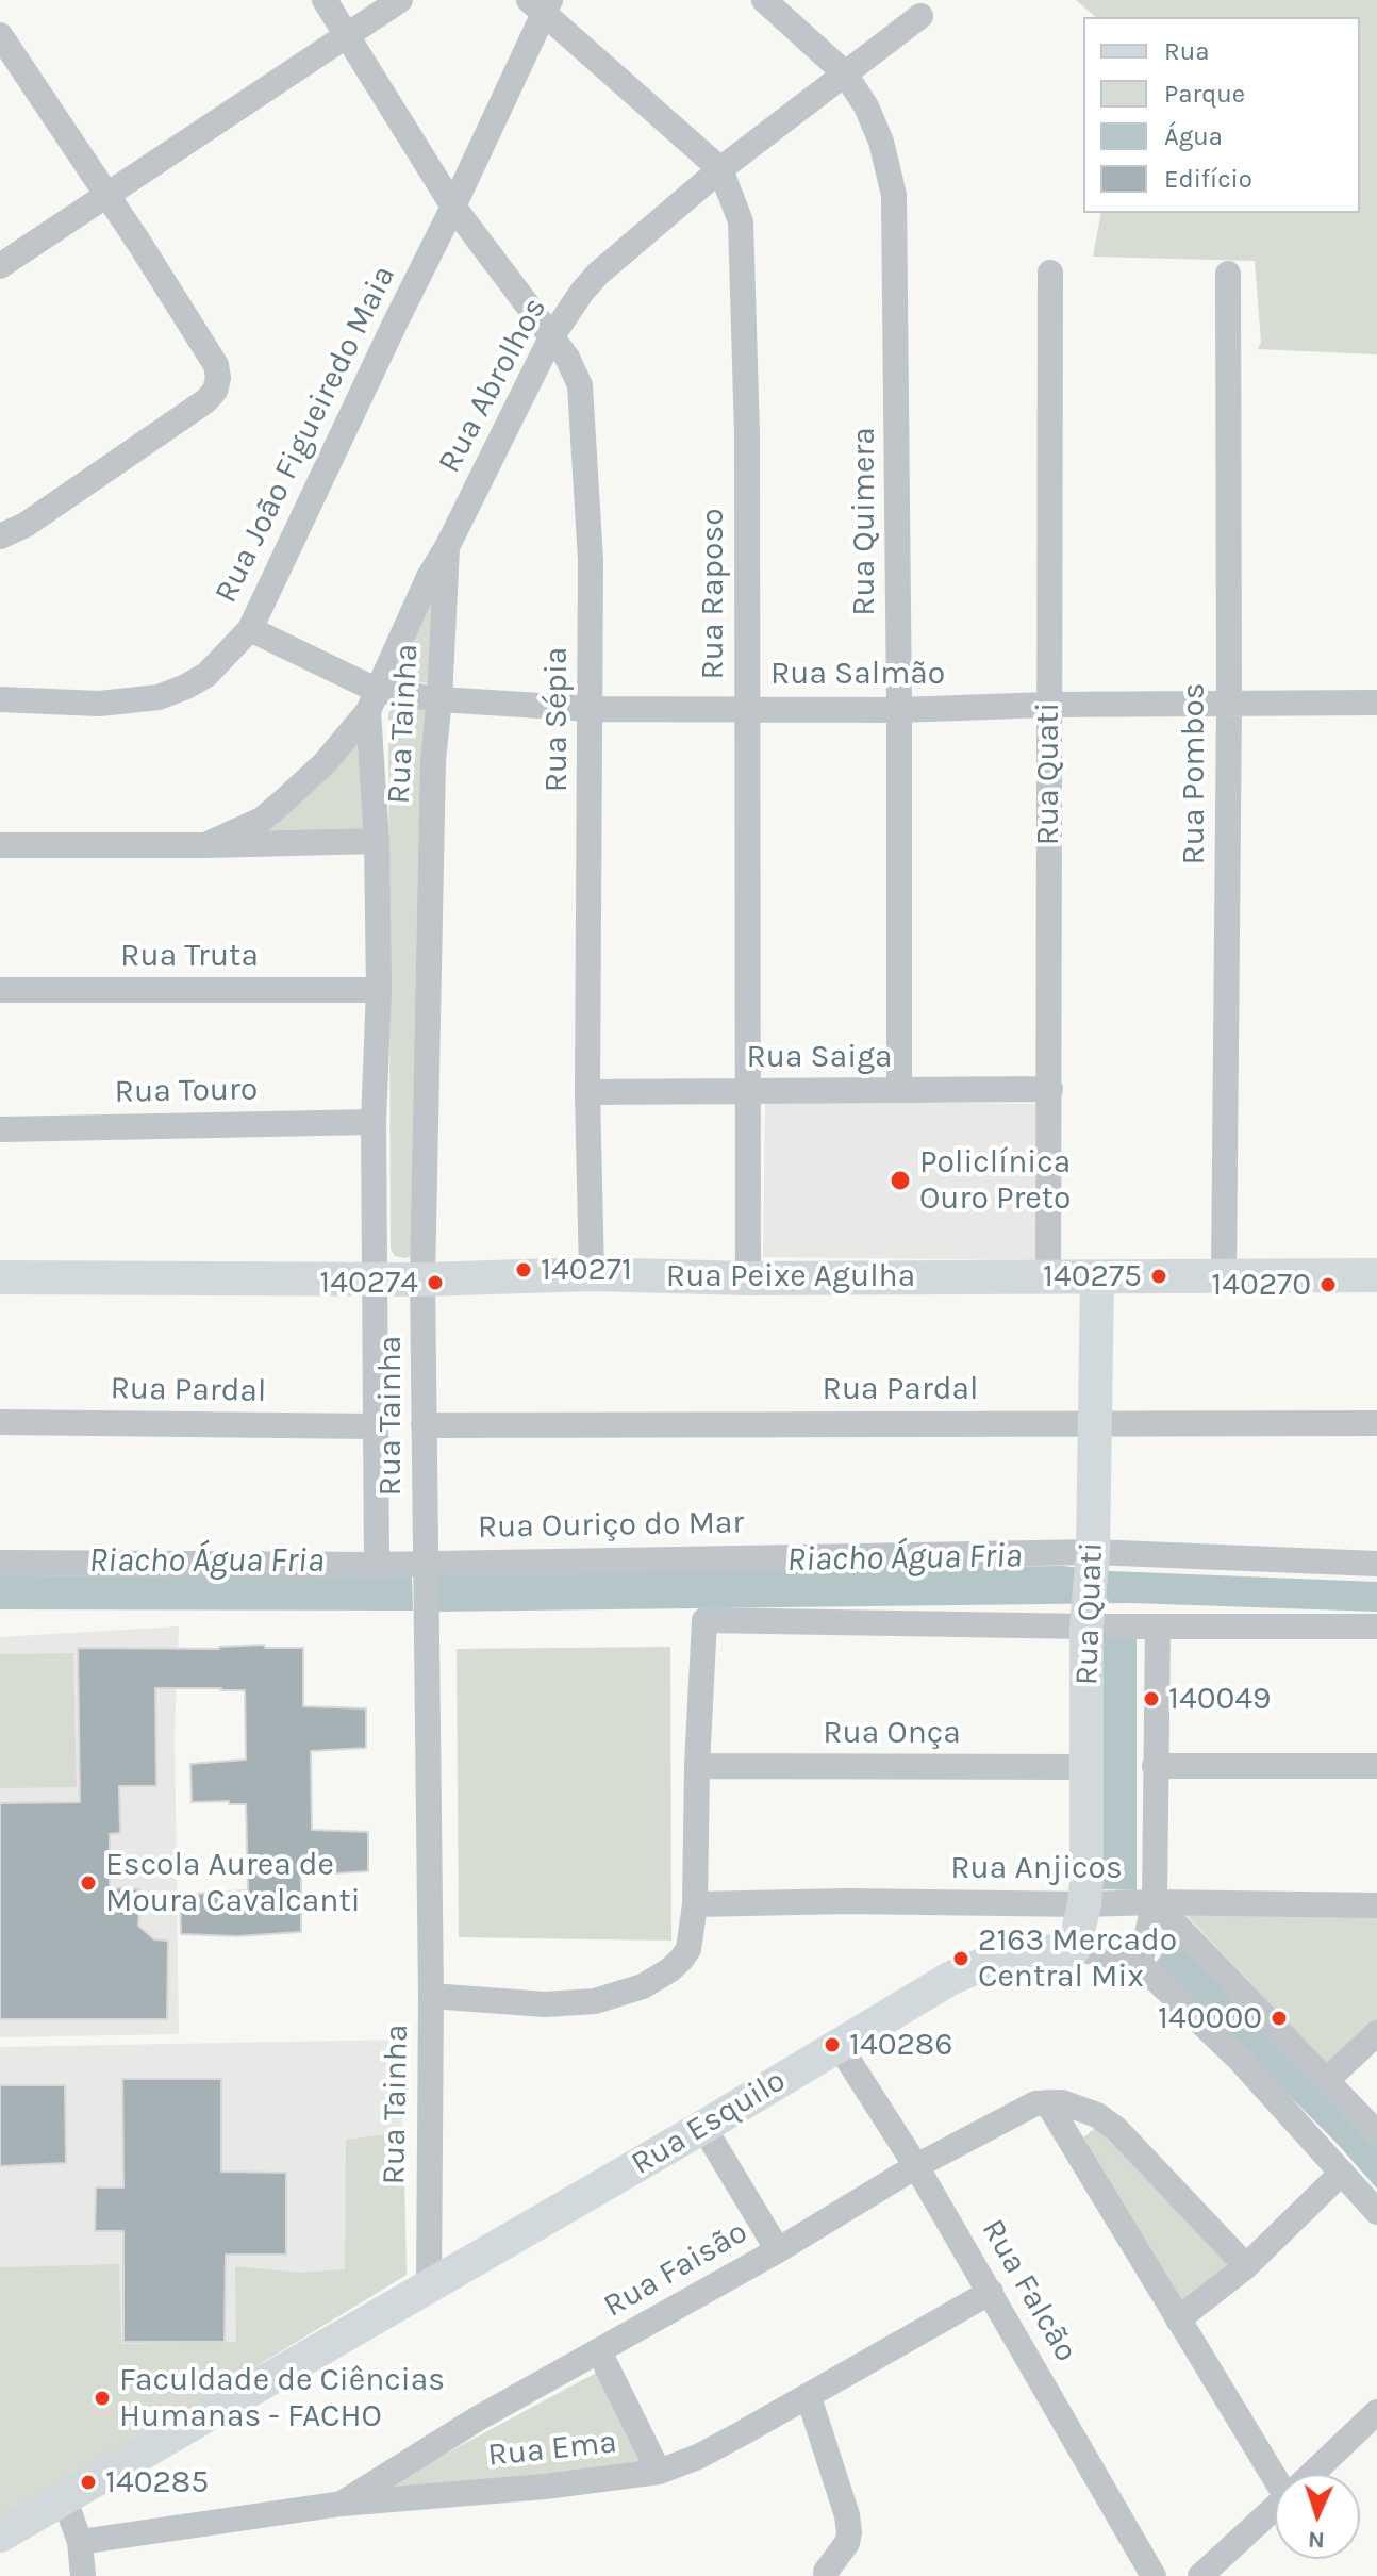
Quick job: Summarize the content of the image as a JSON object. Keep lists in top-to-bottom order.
{
  "streets": {
    "street": [
      "Rua Abrolhos",
      "Rua João Figueiredo Maia",
      "Rua Quimera",
      "Rua Raposo",
      "Rua Salmão",
      "Rua Sépia",
      "Rua Tainha",
      "Rua Quati",
      "Rua Pombos",
      "Rua Truta",
      "Rua Saiga",
      "Rua Touro",
      "Rua Peixe Agulha",
      "Rua Pardal",
      "Rua Ouriço do Mar",
      "Rua Onça",
      "Rua Anjicos",
      "Rua Esquilo",
      "Rua Faisão",
      "Rua Falcão",
      "Rua Ema"
    ]
  },
  "crossings": [
    ["Rua Abrolhos", "Rua Quimera"],
    ["Rua Abrolhos", "Rua Raposo"],
    ["Rua Abrolhos", "Rua Salmão"],
    ["Rua Abrolhos", "Rua Sépia"],
    ["Rua Abrolhos", "Rua Tainha"],
    ["Rua João Figueiredo Maia", "Rua Raposo"],
    ["Rua João Figueiredo Maia", "Rua Salmão"],
    ["Rua João Figueiredo Maia", "Rua Sépia"],
    ["Rua Quimera", "Rua Salmão"],
    ["Rua Quimera", "Rua Saiga"],
    ["Rua Raposo", "Rua Salmão"],
    ["Rua Raposo", "Rua Saiga"],
    ["Rua Raposo", "Rua Peixe Agulha"],
    ["Rua Salmão", "Rua Sépia"],
    ["Rua Salmão", "Rua Tainha"],
    ["Rua Salmão", "Rua Quati"],
    ["Rua Salmão", "Rua Pombos"],
    ["Rua Sépia", "Rua Saiga"],
    ["Rua Sépia", "Rua Peixe Agulha"],
    ["Rua Tainha", "Rua Truta"],
    ["Rua Tainha", "Rua Touro"],
    ["Rua Tainha", "Rua Peixe Agulha"],
    ["Rua Tainha", "Rua Pardal"],
    ["Rua Tainha", "Rua Ouriço do Mar"],
    ["Rua Tainha", "Rua Esquilo"],
    ["Rua Quati", "Rua Saiga"],
    ["Rua Quati", "Rua Peixe Agulha"],
    ["Rua Quati", "Rua Pardal"],
    ["Rua Quati", "Rua Ouriço do Mar"],
    ["Rua Quati", "Rua Onça"],
    ["Rua Quati", "Rua Anjicos"],
    ["Rua Quati", "Rua Esquilo"],
    ["Rua Pombos", "Rua Peixe Agulha"],
    ["Rua Esquilo", "Rua Falcão"],
    ["Rua Faisão", "Rua Falcão"],
    ["Rua Faisão", "Rua Ema"],
    ["Rua Falcão", "Rua Ema"]
  ],
  "water": ["Riacho Água Fria"],
  "places": [
    "Policlínica Ouro Preto",
    "140271",
    "140275",
    "140274",
    "140270",
    "140049",
    "Escola Aurea de Moura Cavalcanti",
    "2163 Mercado Central Mix",
    "140000",
    "140286",
    "Faculdade de Ciências Humanas - FACHO",
    "140285"
  ],
  "legend": [
    "Rua",
    "Parque",
    "Água",
    "Edifício"
  ],
  "north": "bottom"
}
